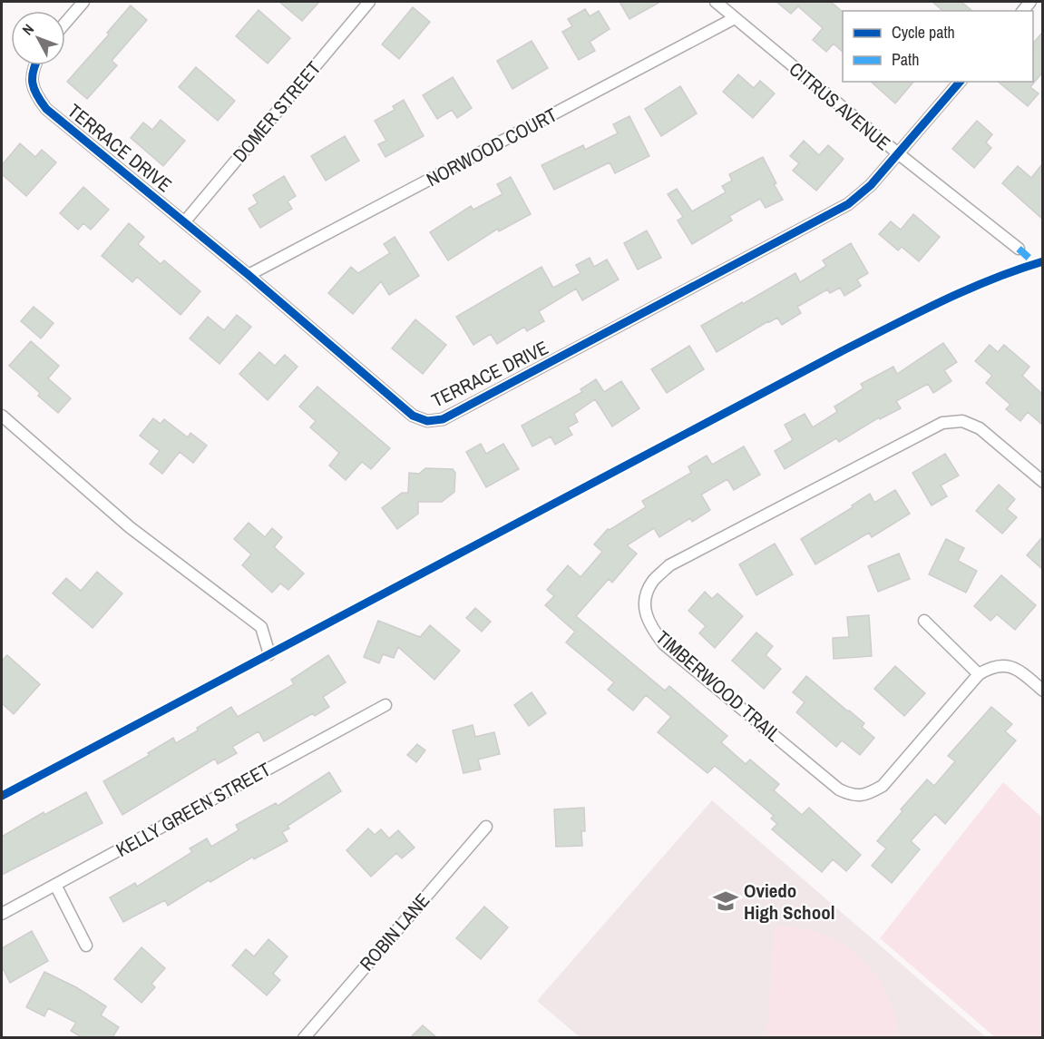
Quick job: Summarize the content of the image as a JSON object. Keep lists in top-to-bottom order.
{
  "streets": {
    "street": [
      "CITRUS AVENUE",
      "DOMER STREET",
      "NORWOOD COURT",
      "TERRACE DRIVE",
      "TIMBERWOOD TRAIL",
      "KELLY GREEN STREET",
      "ROBIN LANE"
    ]
  },
  "crossings": [
    ["CITRUS AVENUE", "NORWOOD COURT"],
    ["CITRUS AVENUE", "TERRACE DRIVE"],
    ["DOMER STREET", "TERRACE DRIVE"],
    ["NORWOOD COURT", "TERRACE DRIVE"]
  ],
  "places": {
    "school or university": ["Oviedo High School"]
  },
  "legend": ["Cycle path", "Path"],
  "north": "top left"
}
